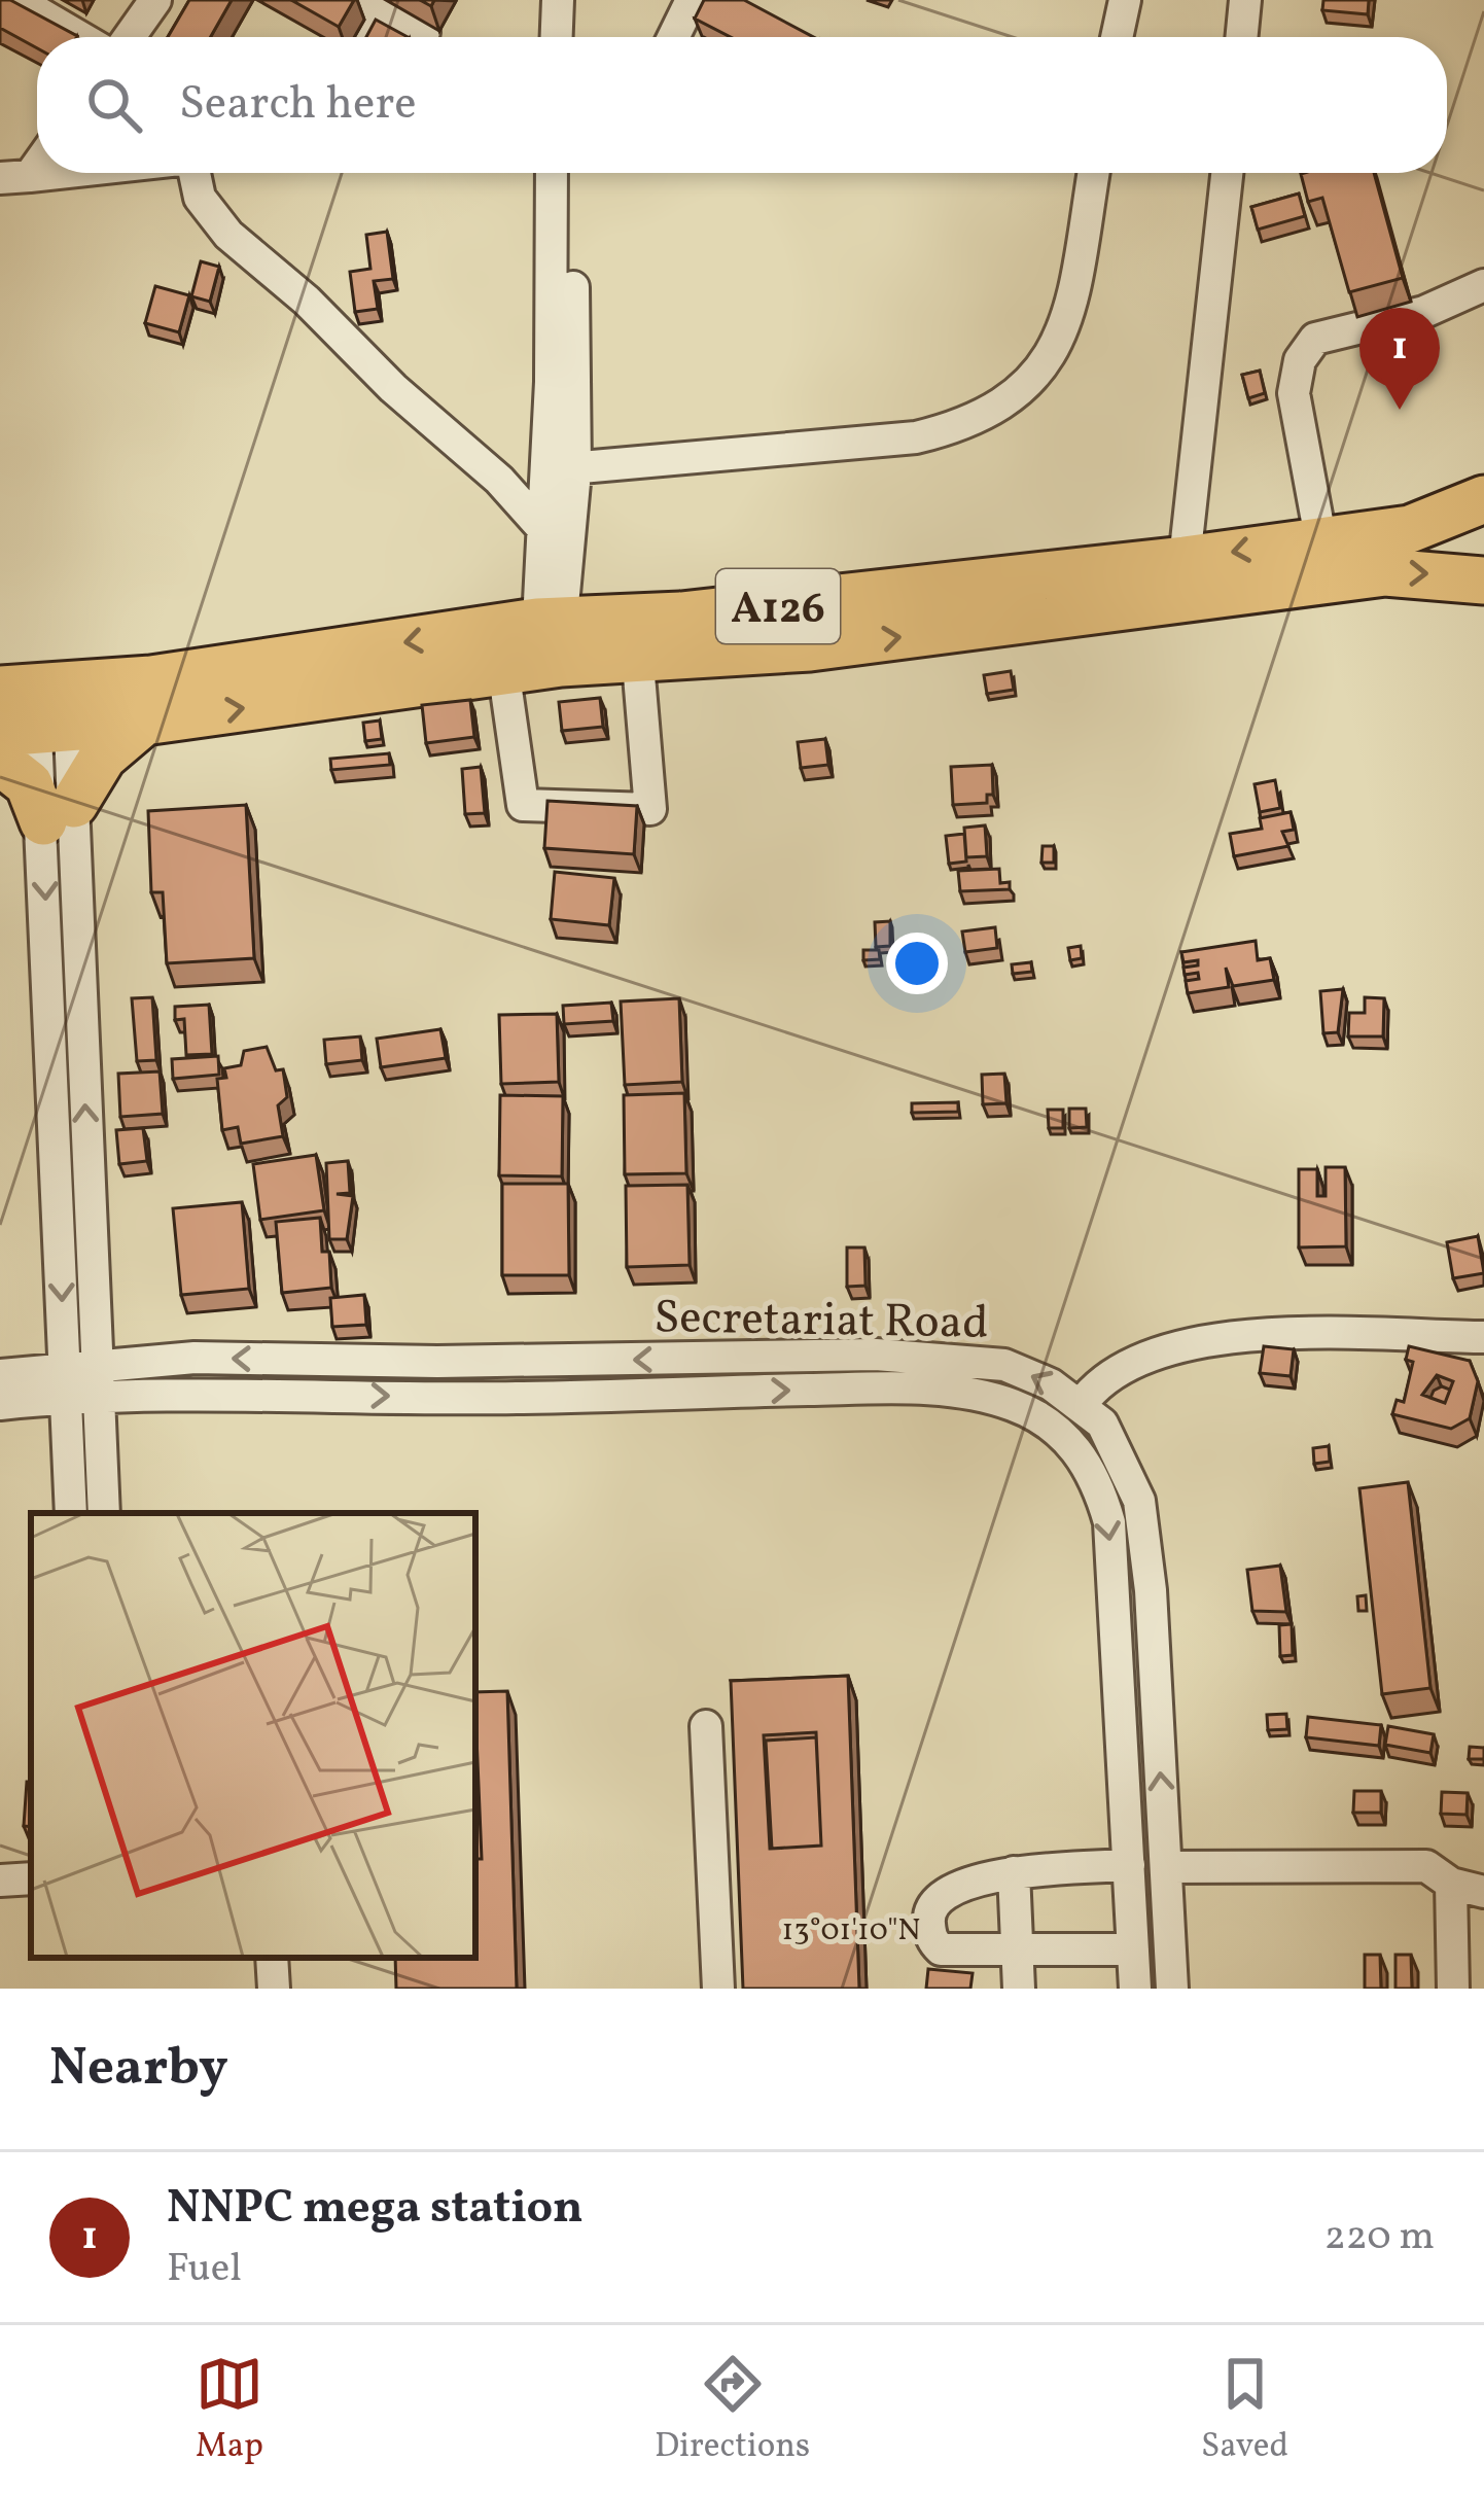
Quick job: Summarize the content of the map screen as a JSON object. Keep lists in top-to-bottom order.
{
  "streets": {
    "highway": ["A126"],
    "street": ["Secretariat Road"]
  },
  "page": {
    "search": "Search here",
    "pins": "1",
    "heading": "Nearby",
    "list": [
      {
        "mark": "1",
        "name": "NNPC mega station",
        "note": "Fuel",
        "value": "220 m"
      }
    ],
    "nav": ["Map", "Directions", "Saved"]
  },
  "coordinates": ["13°01'10\"N"]
}
